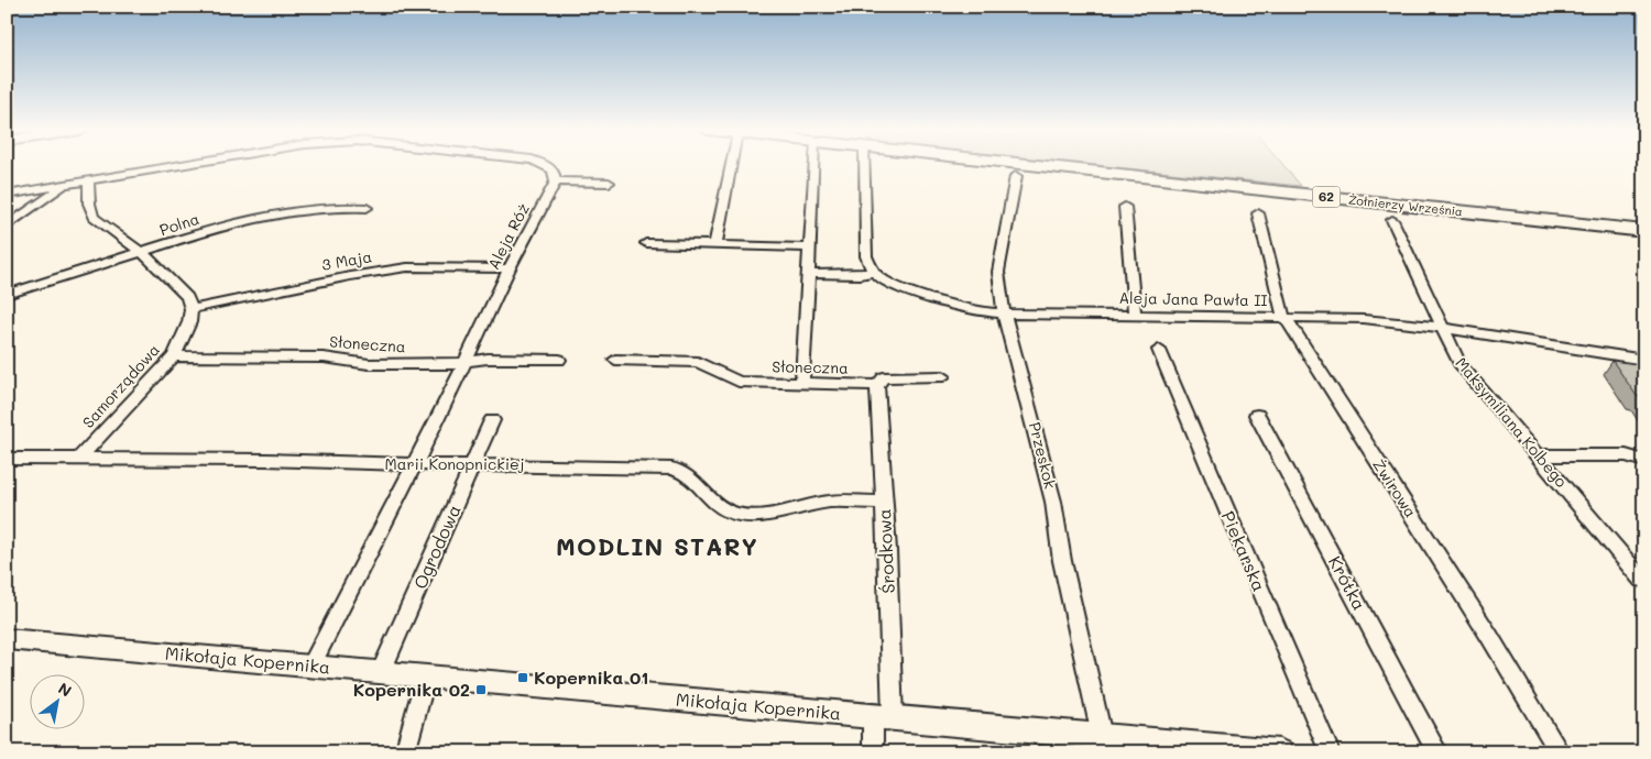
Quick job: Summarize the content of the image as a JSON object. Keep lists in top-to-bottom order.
{
  "streets": {
    "main road": ["62", "Żołnierzy Września"],
    "street": [
      "Polna",
      "Aleja Róż",
      "3 Maja",
      "Aleja Jana Pawła II",
      "Słoneczna",
      "Samorządowa",
      "Maksymiliana Kolbego",
      "Przeskok",
      "Marii Konopnickiej",
      "Żwirowa",
      "Ogrodowa",
      "Środkowa",
      "Piekarska",
      "Krótka",
      "Mikołaja Kopernika"
    ]
  },
  "crossings": [
    ["Aleja Róż", "3 Maja"],
    ["Aleja Róż", "Słoneczna"],
    ["Aleja Róż", "Marii Konopnickiej"],
    ["Aleja Róż", "Mikołaja Kopernika"],
    ["3 Maja", "Samorządowa"],
    ["Aleja Jana Pawła II", "Maksymiliana Kolbego"],
    ["Aleja Jana Pawła II", "Przeskok"],
    ["Aleja Jana Pawła II", "Żwirowa"],
    ["Słoneczna", "Samorządowa"],
    ["Słoneczna", "Środkowa"],
    ["Samorządowa", "Marii Konopnickiej"],
    ["Przeskok", "Mikołaja Kopernika"],
    ["Marii Konopnickiej", "Ogrodowa"],
    ["Marii Konopnickiej", "Środkowa"],
    ["Ogrodowa", "Mikołaja Kopernika"],
    ["Środkowa", "Mikołaja Kopernika"]
  ],
  "districts": ["MODLIN STARY"],
  "places": {
    "transit": ["Kopernika 01", "Kopernika 02"]
  },
  "north": "top right"
}
